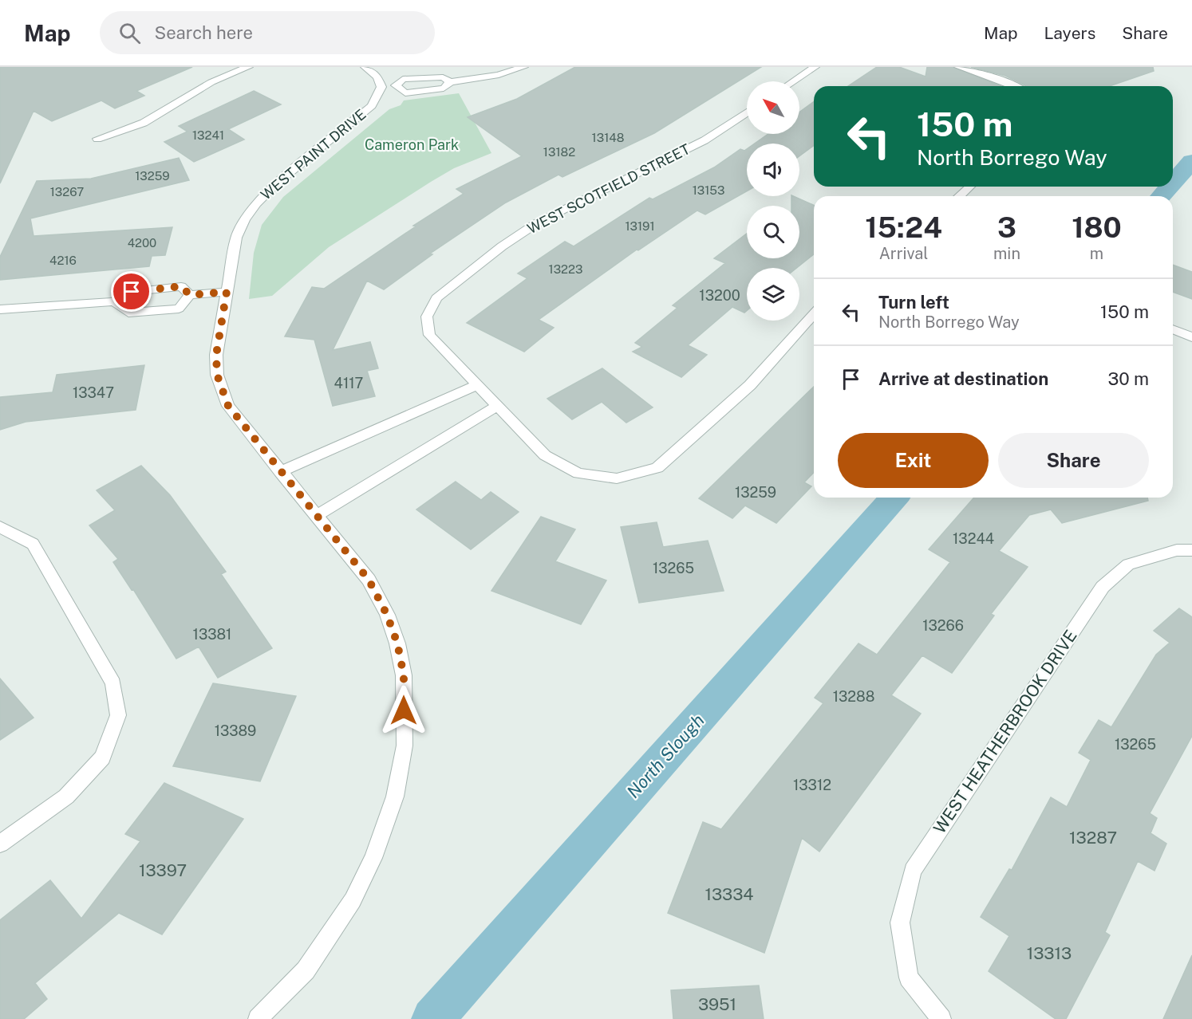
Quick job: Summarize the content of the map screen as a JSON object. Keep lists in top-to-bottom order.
{
  "streets": {
    "street": ["WEST PAINT DRIVE", "WEST SCOTFIELD STREET", "WEST HEATHERBROOK DRIVE"]
  },
  "water": ["North Slough"],
  "parks": ["Cameron Park"],
  "house_numbers": [
    "13241",
    "13148",
    "13182",
    "13259",
    "13153",
    "13267",
    "13191",
    "4200",
    "4216",
    "13223",
    "13200",
    "4117",
    "13347",
    "13259",
    "13244",
    "13265",
    "13266",
    "13381",
    "13288",
    "13389",
    "13265",
    "13312",
    "13287",
    "13397",
    "13334",
    "13313",
    "3951"
  ],
  "north": "top left",
  "page": {
    "header": "Map",
    "search": "Search here",
    "nav": ["Map", "Layers", "Share"],
    "turn": ["150 m", "North Borrego Way"],
    "eta": [
      "15:24",
      "Arrival",
      "3",
      "min",
      "180",
      "m"
    ],
    "list": [
      {
        "name": "Turn left",
        "note": "North Borrego Way",
        "value": "150 m"
      },
      {
        "name": "Arrive at destination",
        "value": "30 m"
      }
    ],
    "buttons": ["Exit", "Share"]
  }
}
